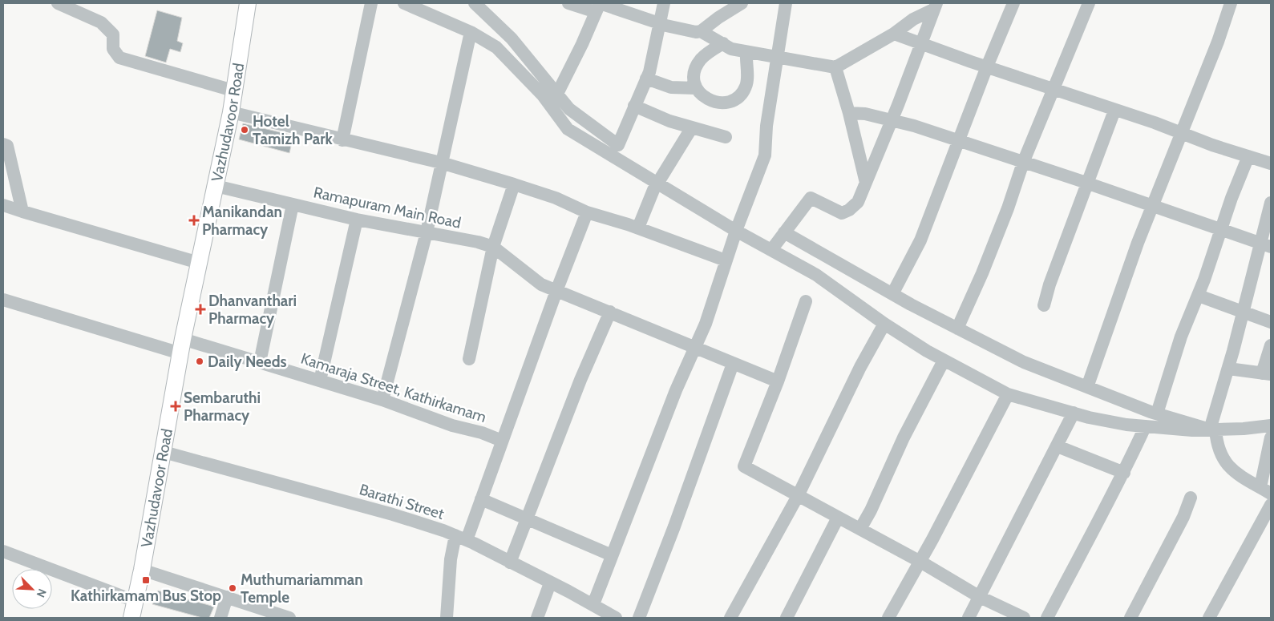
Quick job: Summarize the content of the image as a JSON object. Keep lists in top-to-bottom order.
{
  "streets": {
    "main road": ["Vazhudavoor Road"],
    "street": ["Ramapuram Main Road", "Kamaraja Street, Kathirkamam", "Barathi Street"]
  },
  "crossings": [
    ["Vazhudavoor Road", "Ramapuram Main Road"],
    ["Vazhudavoor Road", "Kamaraja Street, Kathirkamam"],
    ["Vazhudavoor Road", "Barathi Street"]
  ],
  "places": {
    "other": ["Hotel Tamizh Park", "Daily Needs", "Muthumariamman Temple"],
    "health": ["Manikandan Pharmacy", "Dhanvanthari Pharmacy", "Sembaruthi Pharmacy"],
    "transit": ["Kathirkamam Bus Stop"]
  },
  "north": "bottom right"
}
